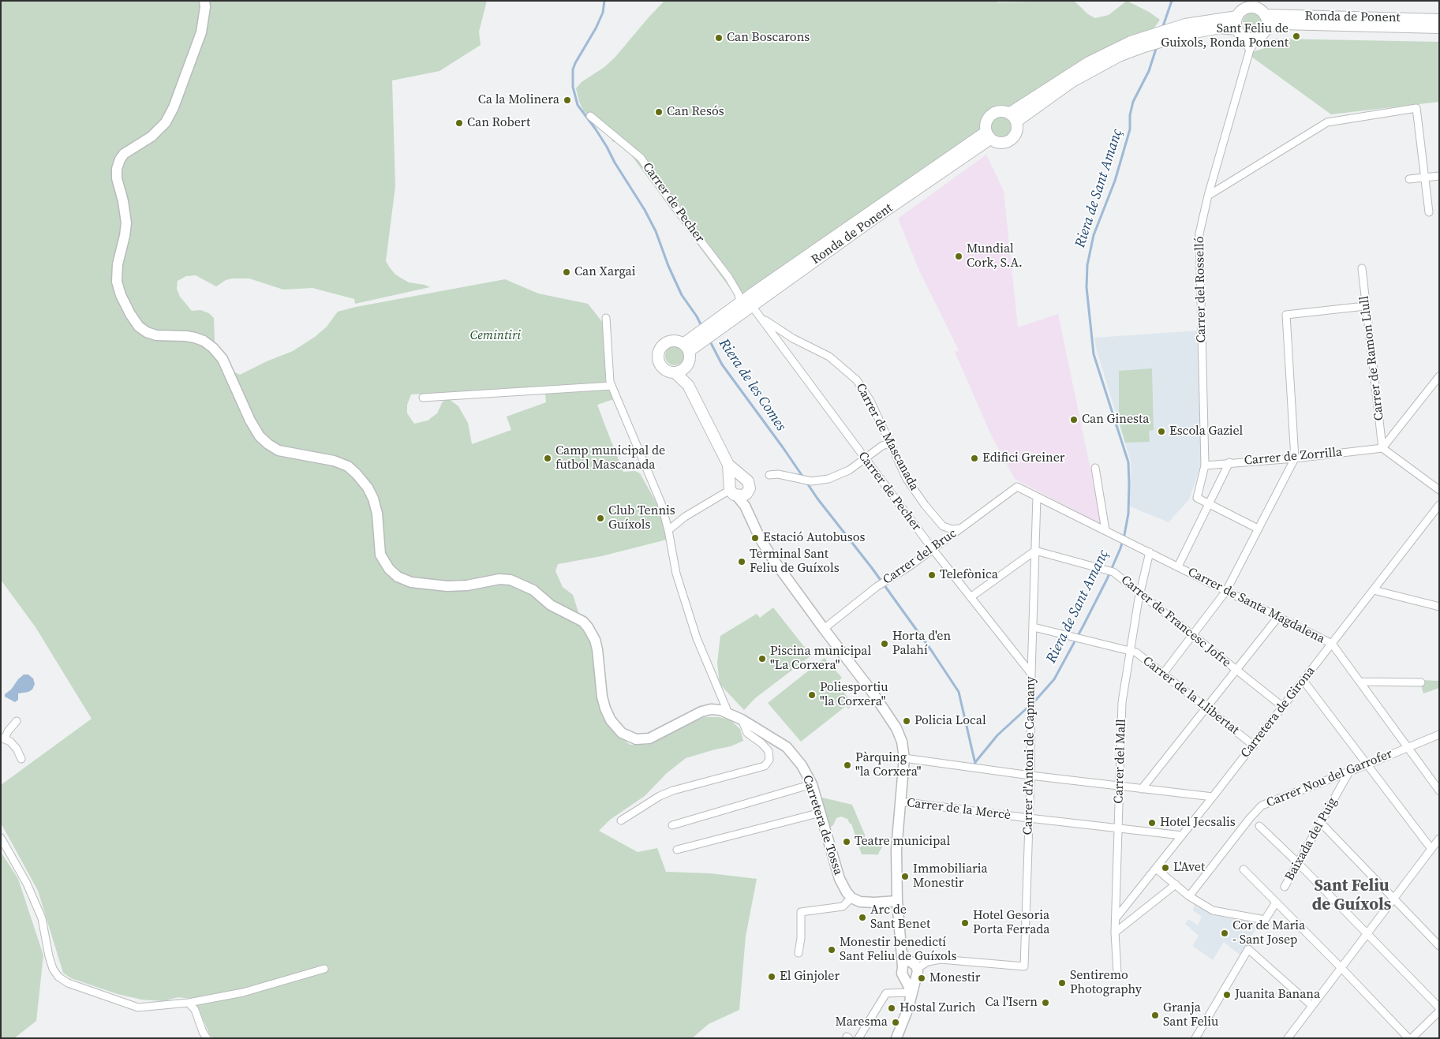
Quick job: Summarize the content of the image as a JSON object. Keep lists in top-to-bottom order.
{
  "streets": {
    "main road": ["Ronda de Ponent", "Carretera de Tossa"],
    "street": [
      "Carrer de Pecher",
      "Carrer del Rosselló",
      "Carrer de Ramon Llull",
      "Carrer de Mascanada",
      "Carrer de Zorrilla",
      "Carrer del Bruc",
      "Carrer de Santa Magdalena",
      "Carrer de Francesc Jofre",
      "Carrer de la Llibertat",
      "Carretera de Girona",
      "Carrer d'Antoni de Capmany",
      "Carrer del Mall",
      "Carrer Nou del Garrofer",
      "Carrer de la Mercè",
      "Baixada del Puig"
    ]
  },
  "crossings": [
    ["Ronda de Ponent", "Carrer del Rosselló"],
    ["Carrer de Pecher", "Carrer de Mascanada"],
    ["Carrer de Pecher", "Carrer del Bruc"],
    ["Carrer de Pecher", "Carrer d'Antoni de Capmany"],
    ["Carrer del Rosselló", "Carrer de Zorrilla"],
    ["Carrer de Ramon Llull", "Carrer de Zorrilla"],
    ["Carrer de Mascanada", "Carrer del Bruc"],
    ["Carrer del Bruc", "Carrer de Santa Magdalena"],
    ["Carrer de Santa Magdalena", "Carretera de Girona"],
    ["Carrer de Santa Magdalena", "Carrer d'Antoni de Capmany"],
    ["Carrer de Santa Magdalena", "Carrer del Mall"],
    ["Carrer de Santa Magdalena", "Carrer Nou del Garrofer"],
    ["Carrer de Francesc Jofre", "Carretera de Girona"],
    ["Carrer de Francesc Jofre", "Carrer d'Antoni de Capmany"],
    ["Carrer de Francesc Jofre", "Carrer del Mall"],
    ["Carrer de la Llibertat", "Carretera de Girona"],
    ["Carrer de la Llibertat", "Carrer d'Antoni de Capmany"],
    ["Carrer de la Llibertat", "Carrer del Mall"],
    ["Carretera de Girona", "Carrer del Mall"],
    ["Carretera de Girona", "Carrer de la Mercè"],
    ["Carrer d'Antoni de Capmany", "Carrer de la Mercè"],
    ["Carrer del Mall", "Carrer de la Mercè"],
    ["Carrer Nou del Garrofer", "Baixada del Puig"]
  ],
  "districts": ["Sant Feliu de Guíxols"],
  "water": ["Riera de Sant Amanç", "Riera de les Comes"],
  "parks": ["Cemintiri"],
  "places": [
    "Sant Feliu de Guixols, Ronda Ponent",
    "Can Boscarons",
    "Ca la Molinera",
    "Can Resós",
    "Can Robert",
    "Mundial Cork, S.A.",
    "Can Xargai",
    "Can Ginesta",
    "Escola Gaziel",
    "Camp municipal de futbol Mascanada",
    "Edifici Greiner",
    "Club Tennis Guíxols",
    "Estació Autobusos",
    "Terminal Sant Feliu de Guíxols",
    "Telefònica",
    "Horta d'en Palahí",
    "Piscina municipal \"La Corxera\"",
    "Poliesportiu \"la Corxera\"",
    "Policia Local",
    "Pàrquing \"la Corxera\"",
    "Hotel Jecsalis",
    "Teatre municipal",
    "L'Avet",
    "Immobiliaria Monestir",
    "Arc de Sant Benet",
    "Hotel Gesoria Porta Ferrada",
    "Cor de Maria - Sant Josep",
    "Monestir benedictí Sant Feliu de Guíxols",
    "El Ginjoler",
    "Monestir",
    "Sentiremo Photography",
    "Juanita Banana",
    "Ca l'Isern",
    "Hostal Zurich",
    "Granja Sant Feliu",
    "Maresma"
  ]
}
